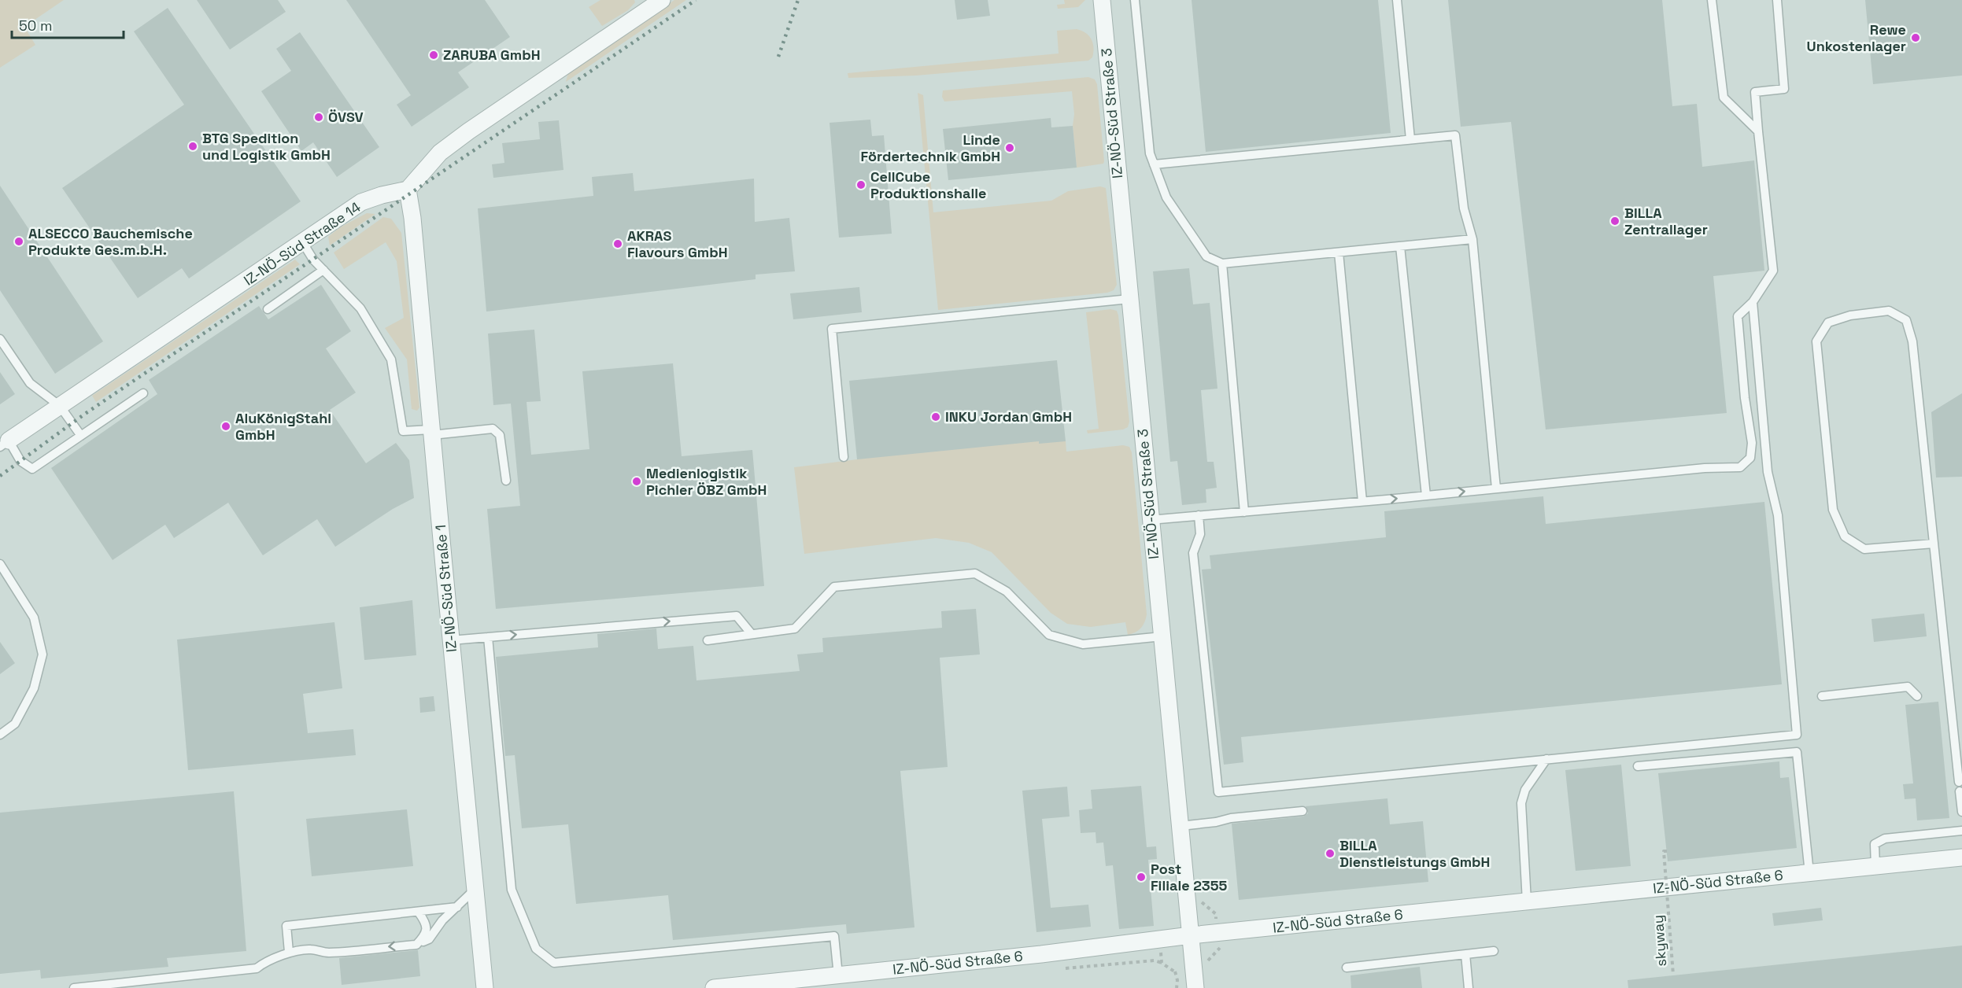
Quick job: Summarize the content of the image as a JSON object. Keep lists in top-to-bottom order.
{
  "streets": {
    "street": [
      "IZ-NÖ-Süd Straße 3",
      "IZ-NÖ-Süd Straße 14",
      "IZ-NÖ-Süd Straße 1",
      "IZ-NÖ-Süd Straße 6"
    ],
    "path": ["skyway"]
  },
  "crossings": [
    ["IZ-NÖ-Süd Straße 3", "IZ-NÖ-Süd Straße 6"],
    ["IZ-NÖ-Süd Straße 14", "IZ-NÖ-Süd Straße 1"]
  ],
  "places": [
    "Rewe Unkostenlager",
    "ZARUBA GmbH",
    "ÖVSV",
    "BTG Spedition und Logistik GmbH",
    "Linde Fördertechnik GmbH",
    "CellCube Produktionshalle",
    "BILLA Zentrallager",
    "ALSECCO Bauchemische Produkte Ges.m.b.H.",
    "AKRAS Flavours GmbH",
    "INKU Jordan GmbH",
    "AluKönigStahl GmbH",
    "Medienlogistik Pichler ÖBZ GmbH",
    "BILLA Dienstleistungs GmbH",
    "Post Filiale 2355"
  ],
  "scale_bar": "50 m"
}
